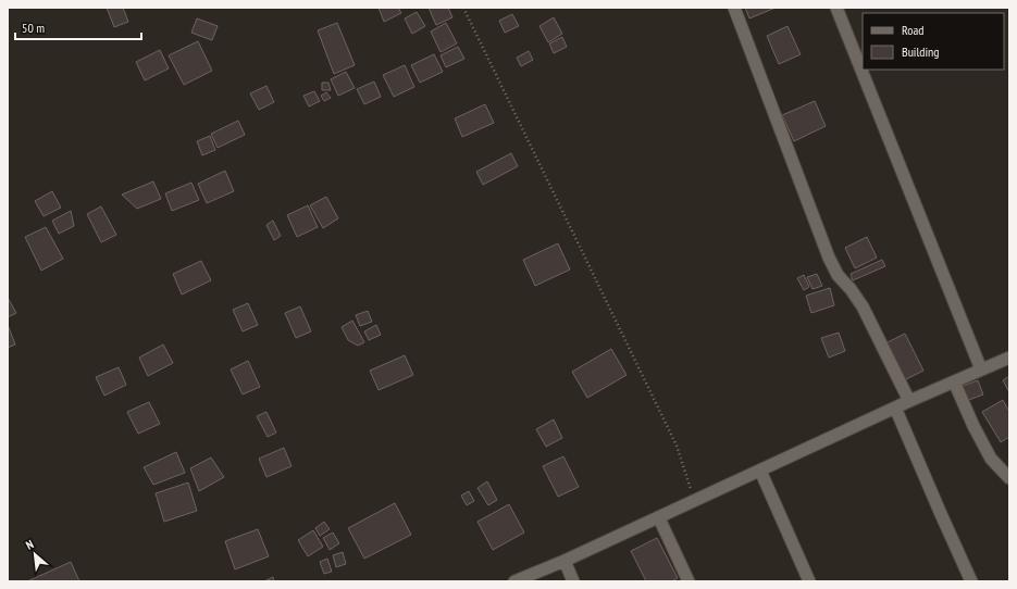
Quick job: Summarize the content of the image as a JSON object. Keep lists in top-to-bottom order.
{
  "legend": ["Road", "Building"],
  "scale_bar": "50 m",
  "north": "top left"
}
